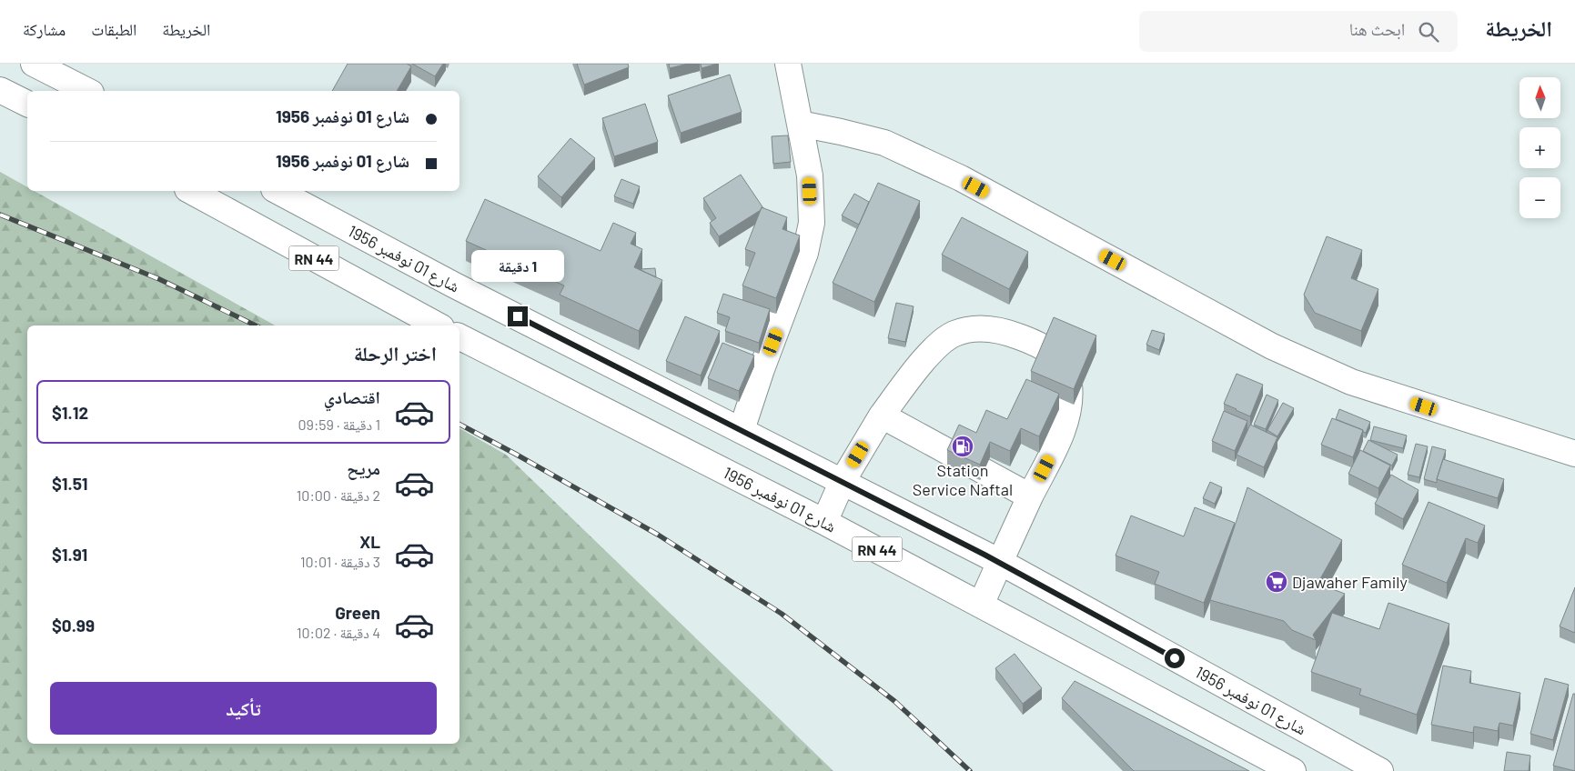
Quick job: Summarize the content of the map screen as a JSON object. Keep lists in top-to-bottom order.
{
  "streets": {
    "main road": ["RN 44", "شارع 01 نوفمبر 1956"]
  },
  "places": {
    "fuel station": ["Station Service Naftal"],
    "supermarket": ["Djawaher Family"]
  },
  "north": "top",
  "page": {
    "header": "الخريطة",
    "search": "ابحث هنا",
    "nav": ["الخريطة", "الطبقات", "مشاركة"],
    "map_buttons": ["+", "−"],
    "banner": ["شارع 01 نوفمبر 1956", "شارع 01 نوفمبر 1956"],
    "bubble": "1 دقيقة",
    "heading": "اختر الرحلة",
    "list": [
      {
        "name": "اقتصادي",
        "note": "1 دقيقة · 09:59",
        "value": "$1.12"
      },
      {
        "name": "مريح",
        "note": "2 دقيقة · 10:00",
        "value": "$1.51"
      },
      {
        "name": "XL",
        "note": "3 دقيقة · 10:01",
        "value": "$1.91"
      },
      {
        "name": "Green",
        "note": "4 دقيقة · 10:02",
        "value": "$0.99"
      }
    ],
    "buttons": "تأكيد"
  }
}
